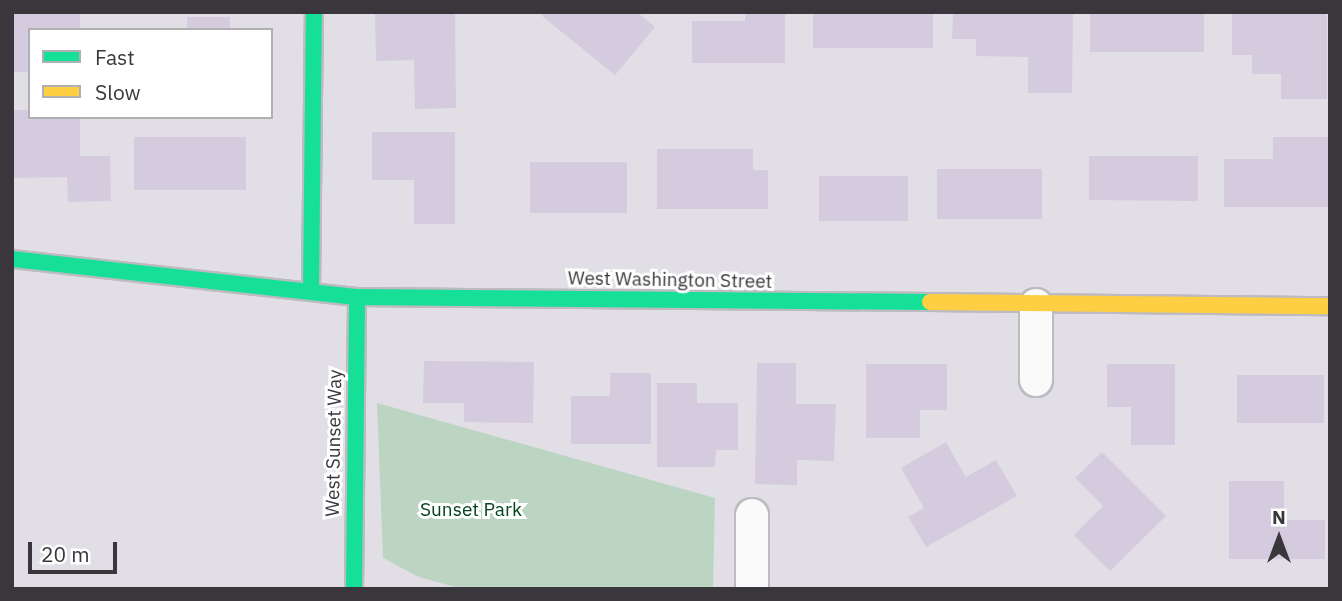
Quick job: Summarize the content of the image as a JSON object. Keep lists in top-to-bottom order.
{
  "streets": {
    "street": ["West Washington Street", "West Sunset Way"]
  },
  "crossings": [
    ["West Washington Street", "West Sunset Way"]
  ],
  "parks": ["Sunset Park"],
  "legend": ["Fast", "Slow"],
  "scale_bar": "20 m",
  "north": "top"
}
